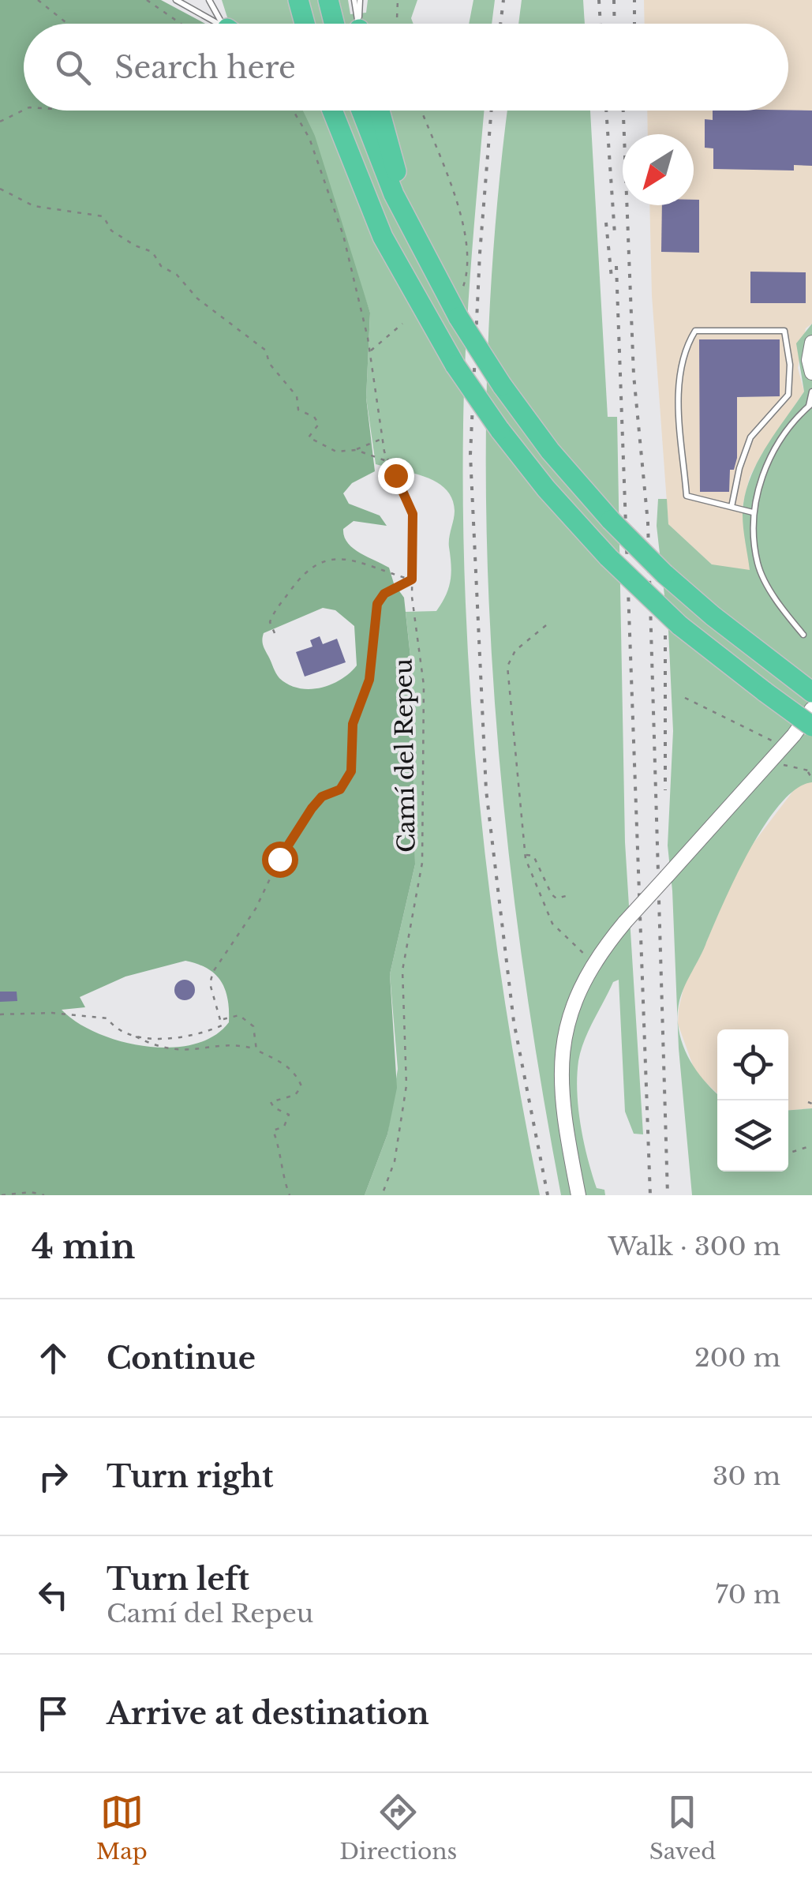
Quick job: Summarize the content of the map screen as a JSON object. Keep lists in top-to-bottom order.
{
  "streets": {
    "path": ["Camí del Repeu"]
  },
  "north": "bottom left",
  "page": {
    "search": "Search here",
    "heading": ["4 min", "Walk · 300 m"],
    "list": [
      ["Continue", "200 m"],
      ["Turn right", "30 m"],
      ["Turn left", "Camí del Repeu", "70 m"],
      "Arrive at destination"
    ],
    "nav": ["Map", "Directions", "Saved"]
  }
}
